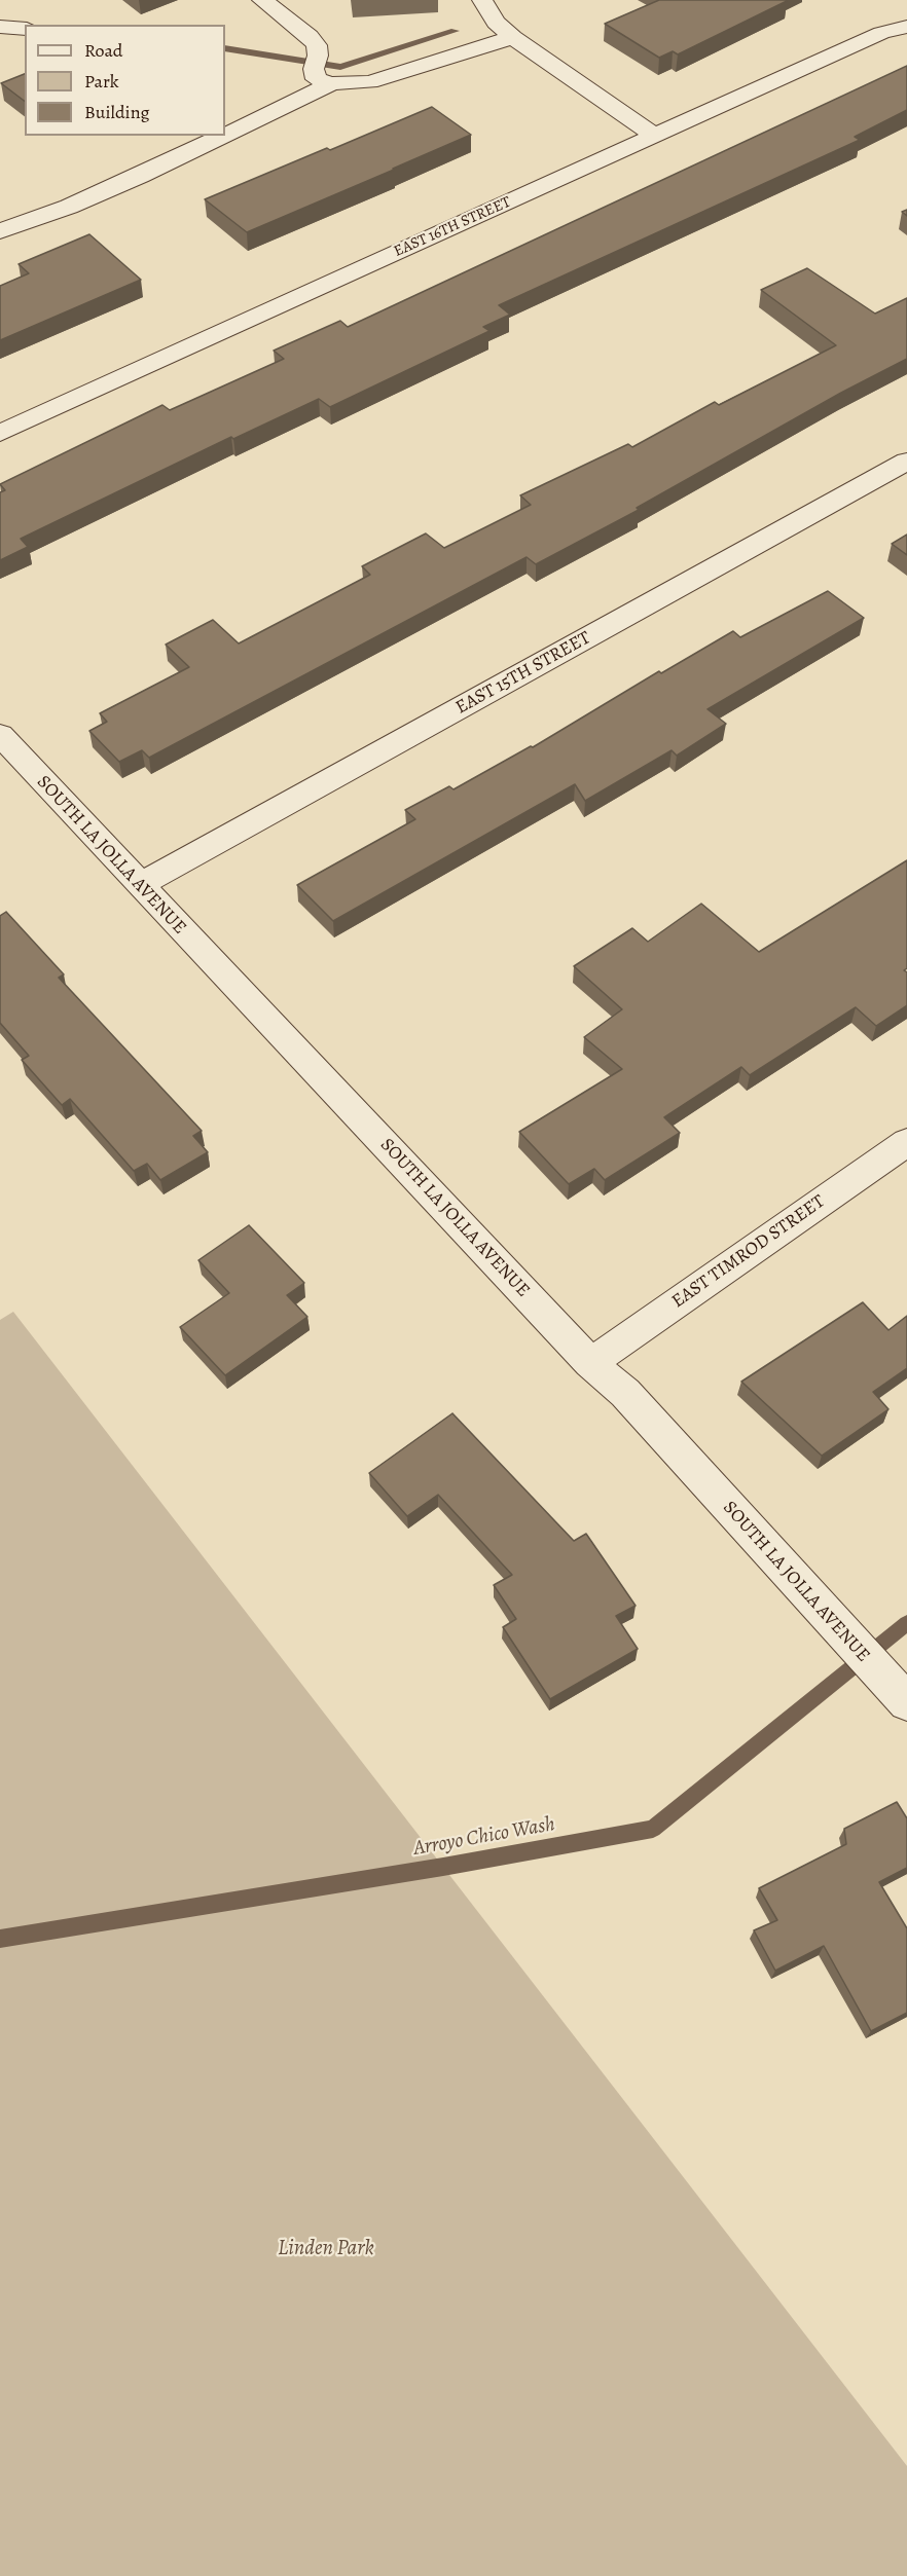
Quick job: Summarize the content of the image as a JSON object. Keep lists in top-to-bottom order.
{
  "streets": {
    "street": [
      "EAST 16TH STREET",
      "EAST 15TH STREET",
      "SOUTH LA JOLLA AVENUE",
      "EAST TIMROD STREET"
    ]
  },
  "crossings": [
    ["EAST 15TH STREET", "SOUTH LA JOLLA AVENUE"],
    ["SOUTH LA JOLLA AVENUE", "EAST TIMROD STREET"]
  ],
  "water": ["Arroyo Chico Wash"],
  "parks": ["Linden Park"],
  "legend": ["Road", "Park", "Building"]
}
